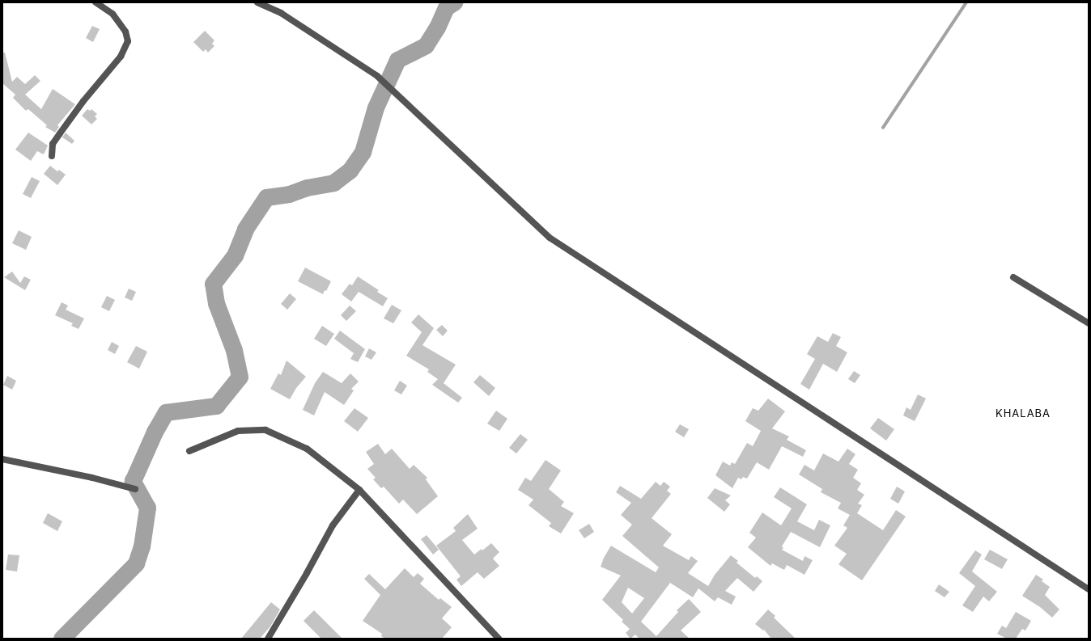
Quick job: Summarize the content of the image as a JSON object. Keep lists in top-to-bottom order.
{
  "districts": ["KHALABA"]
}
